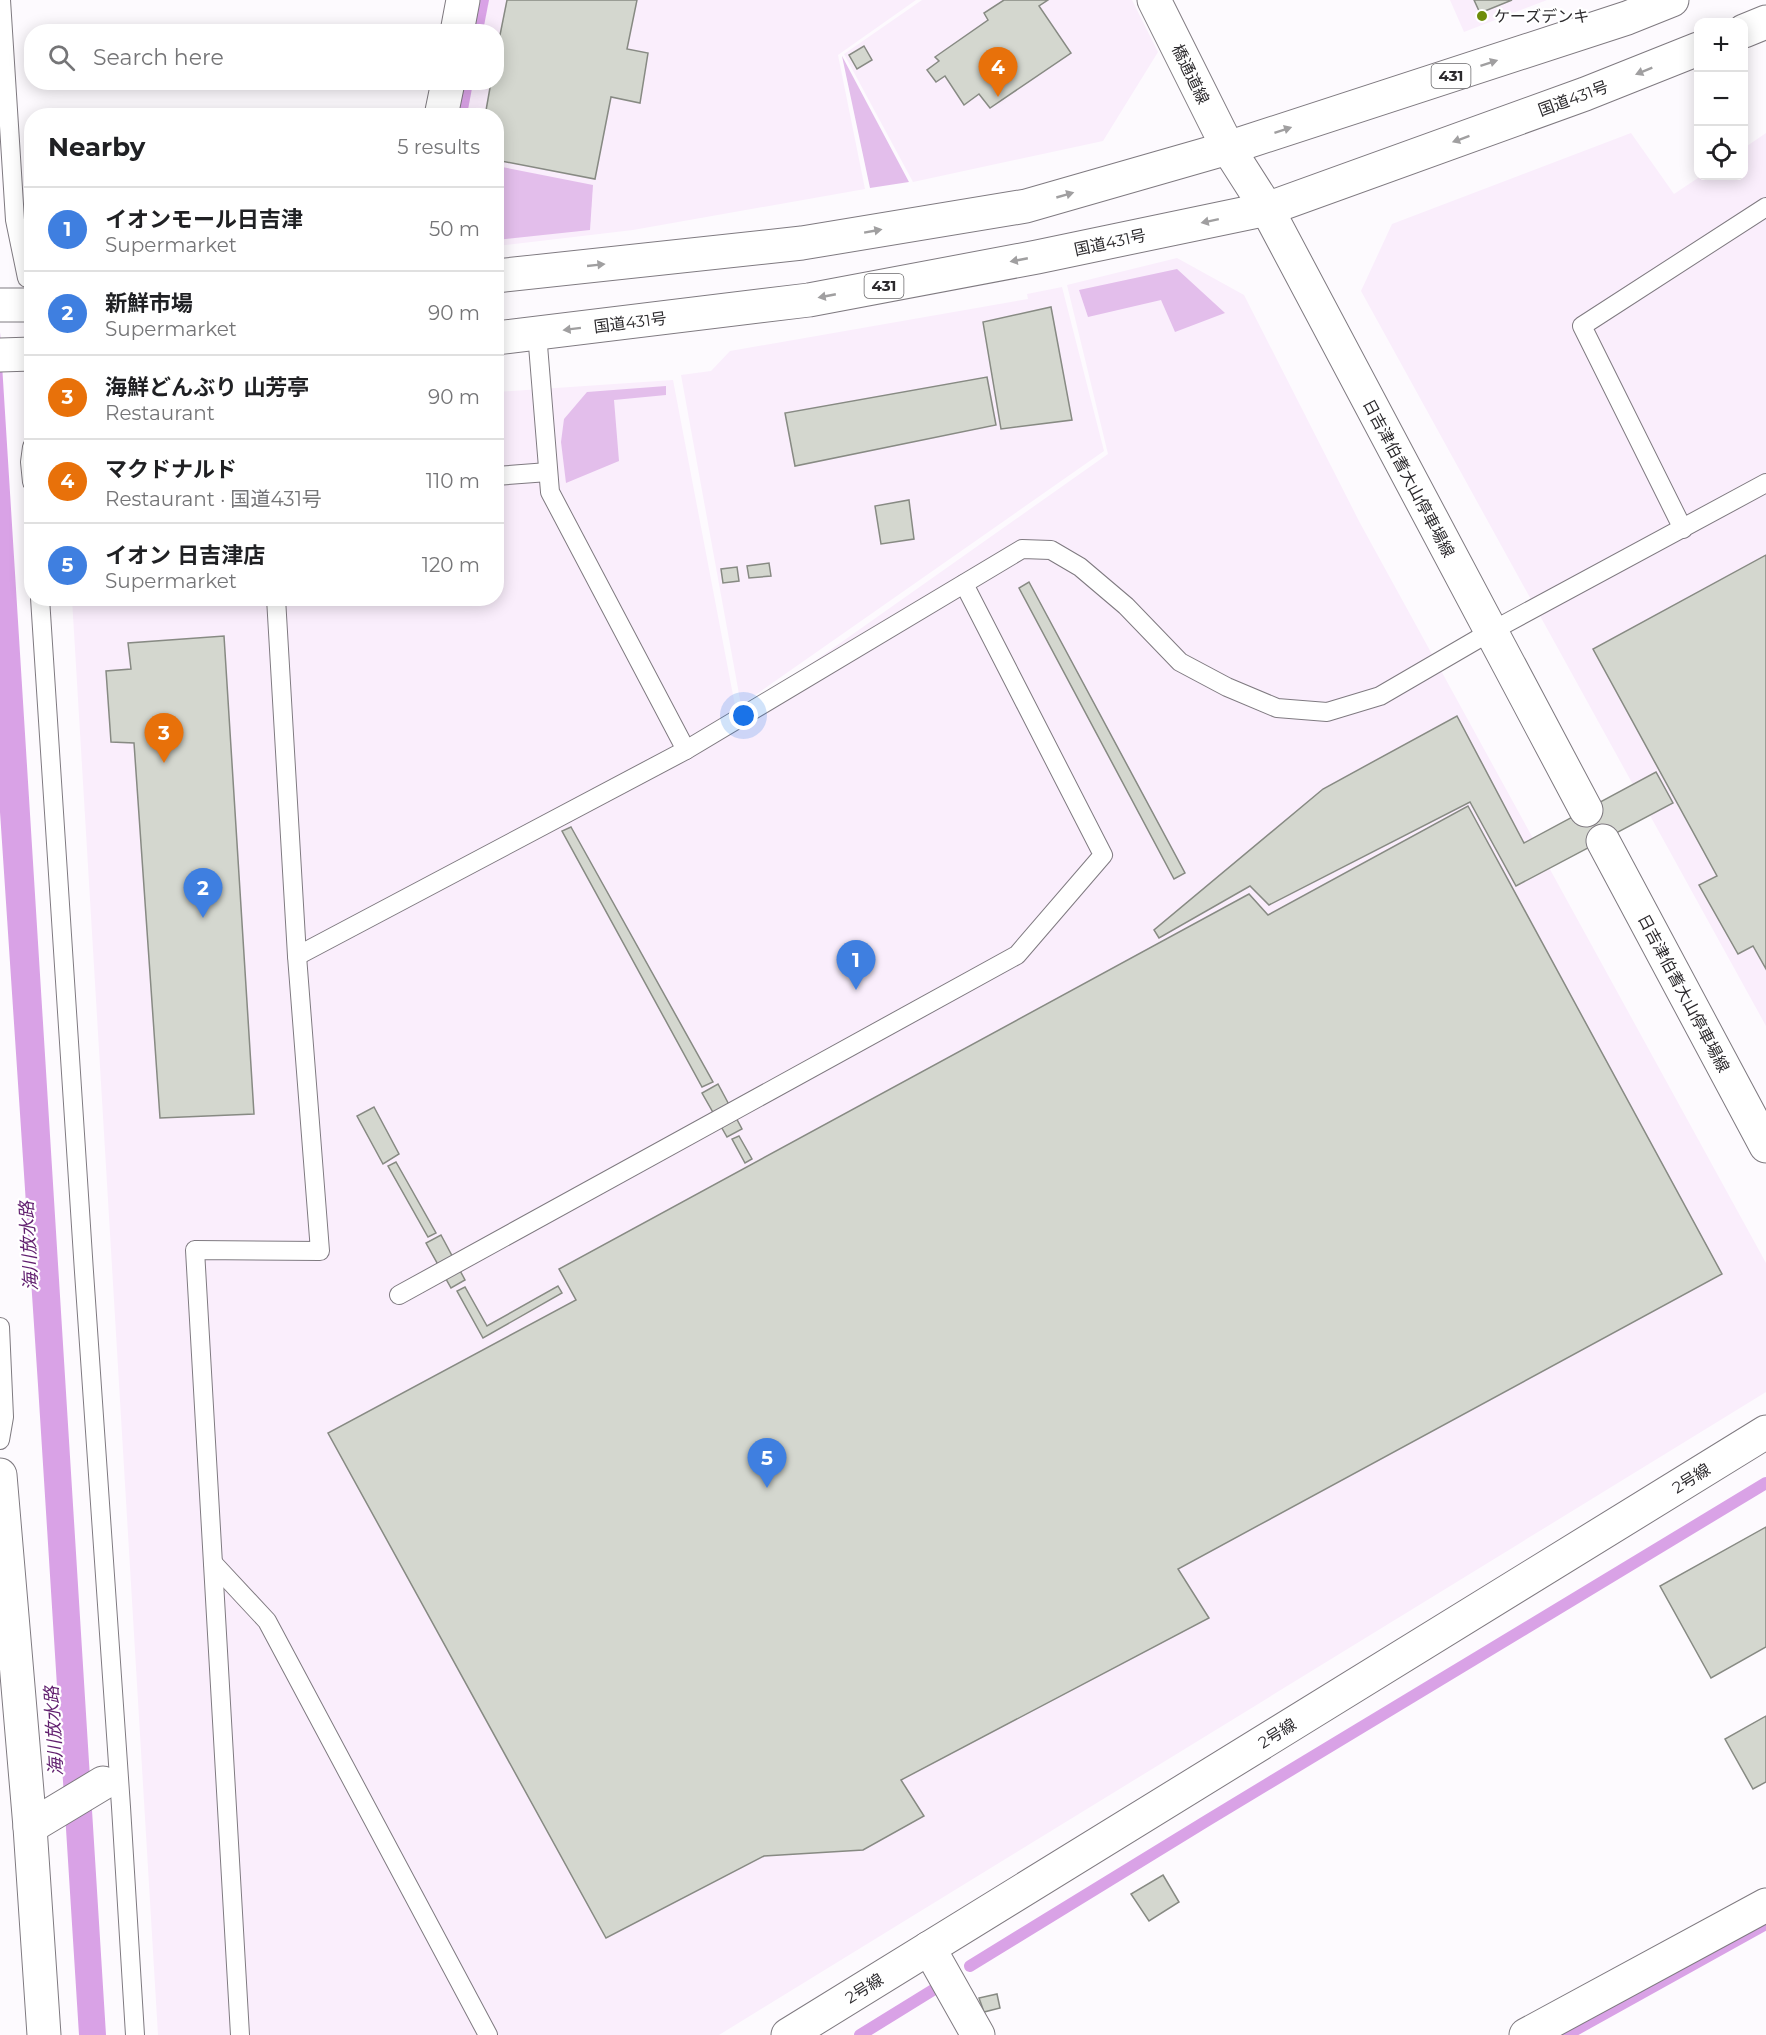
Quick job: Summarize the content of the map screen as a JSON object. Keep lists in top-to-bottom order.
{
  "streets": {
    "main road": [
      "橋通道線",
      "431",
      "国道431号",
      "日吉津伯耆大山停車場線",
      "2号線"
    ]
  },
  "crossings": [
    ["橋通道線", "431"],
    ["橋通道線", "日吉津伯耆大山停車場線"],
    ["431", "日吉津伯耆大山停車場線"],
    ["国道431号", "日吉津伯耆大山停車場線"]
  ],
  "water": ["海川放水路"],
  "places": ["ケーズデンキ"],
  "page": {
    "map_buttons": ["+", "−"],
    "search": "Search here",
    "pins": [
      "4",
      "3",
      "2",
      "1",
      "5"
    ],
    "heading": ["Nearby", "5 results"],
    "list": [
      {
        "mark": "1",
        "name": "イオンモール日吉津",
        "note": "Supermarket",
        "value": "50 m"
      },
      {
        "mark": "2",
        "name": "新鮮市場",
        "note": "Supermarket",
        "value": "90 m"
      },
      {
        "mark": "3",
        "name": "海鮮どんぶり 山芳亭",
        "note": "Restaurant",
        "value": "90 m"
      },
      {
        "mark": "4",
        "name": "マクドナルド",
        "note": "Restaurant · 国道431号",
        "value": "110 m"
      },
      {
        "mark": "5",
        "name": "イオン 日吉津店",
        "note": "Supermarket",
        "value": "120 m"
      }
    ]
  }
}
